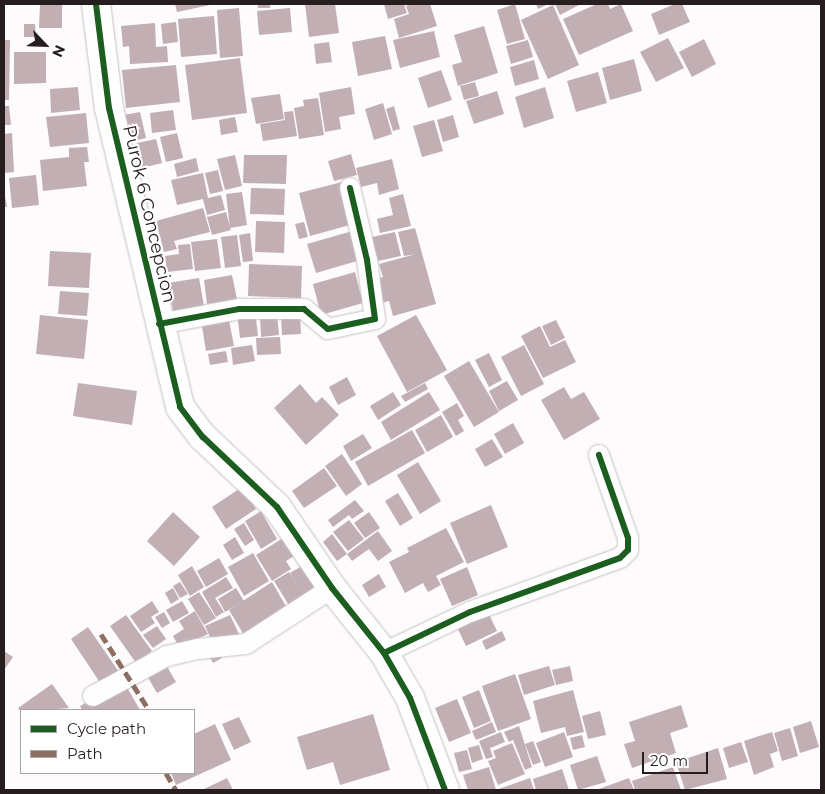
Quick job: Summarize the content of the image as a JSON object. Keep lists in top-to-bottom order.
{
  "streets": {
    "street": ["Purok 6 Concepcion"]
  },
  "legend": ["Cycle path", "Path"],
  "scale_bar": "20 m",
  "north": "bottom right"
}
